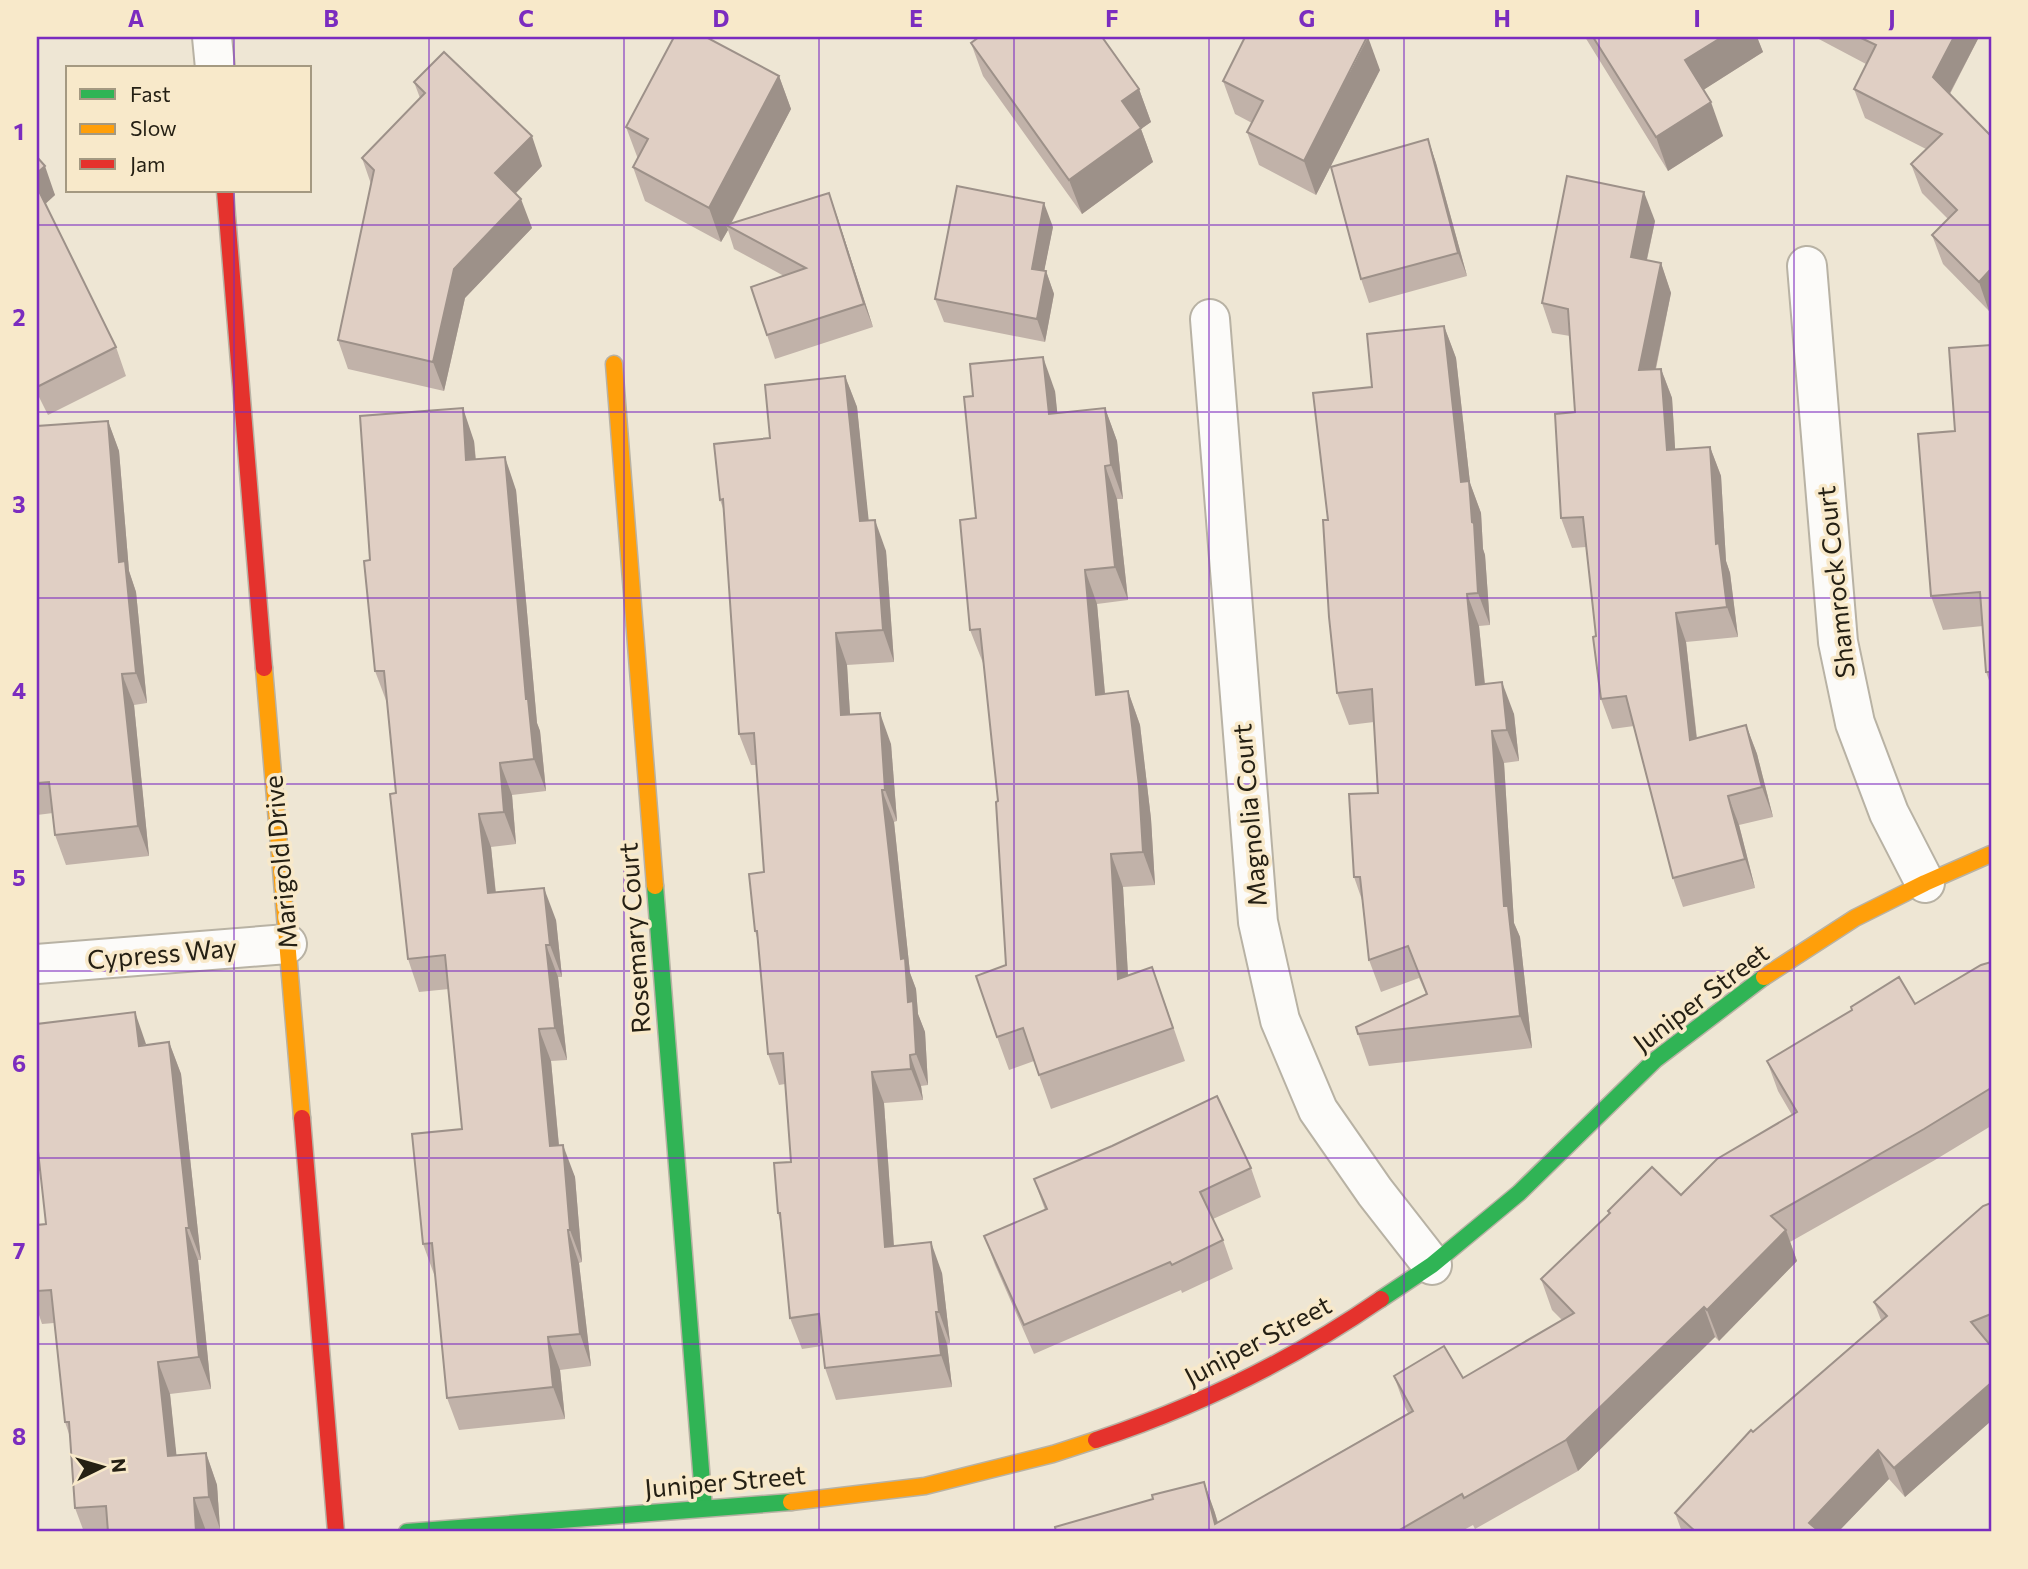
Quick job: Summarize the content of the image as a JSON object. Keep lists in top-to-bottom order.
{
  "streets": {
    "street": [
      "Shamrock Court",
      "Magnolia Court",
      "Marigold Drive",
      "Rosemary Court",
      "Cypress Way",
      "Juniper Street"
    ]
  },
  "crossings": [
    ["Shamrock Court", "Juniper Street"],
    ["Magnolia Court", "Juniper Street"],
    ["Marigold Drive", "Cypress Way"],
    ["Rosemary Court", "Juniper Street"]
  ],
  "legend": ["Fast", "Slow", "Jam"],
  "north": "right",
  "grid": {
    "columns": [
      "A",
      "B",
      "C",
      "D",
      "E",
      "F",
      "G",
      "H",
      "I",
      "J"
    ],
    "rows": [
      "1",
      "2",
      "3",
      "4",
      "5",
      "6",
      "7",
      "8"
    ]
  }
}
